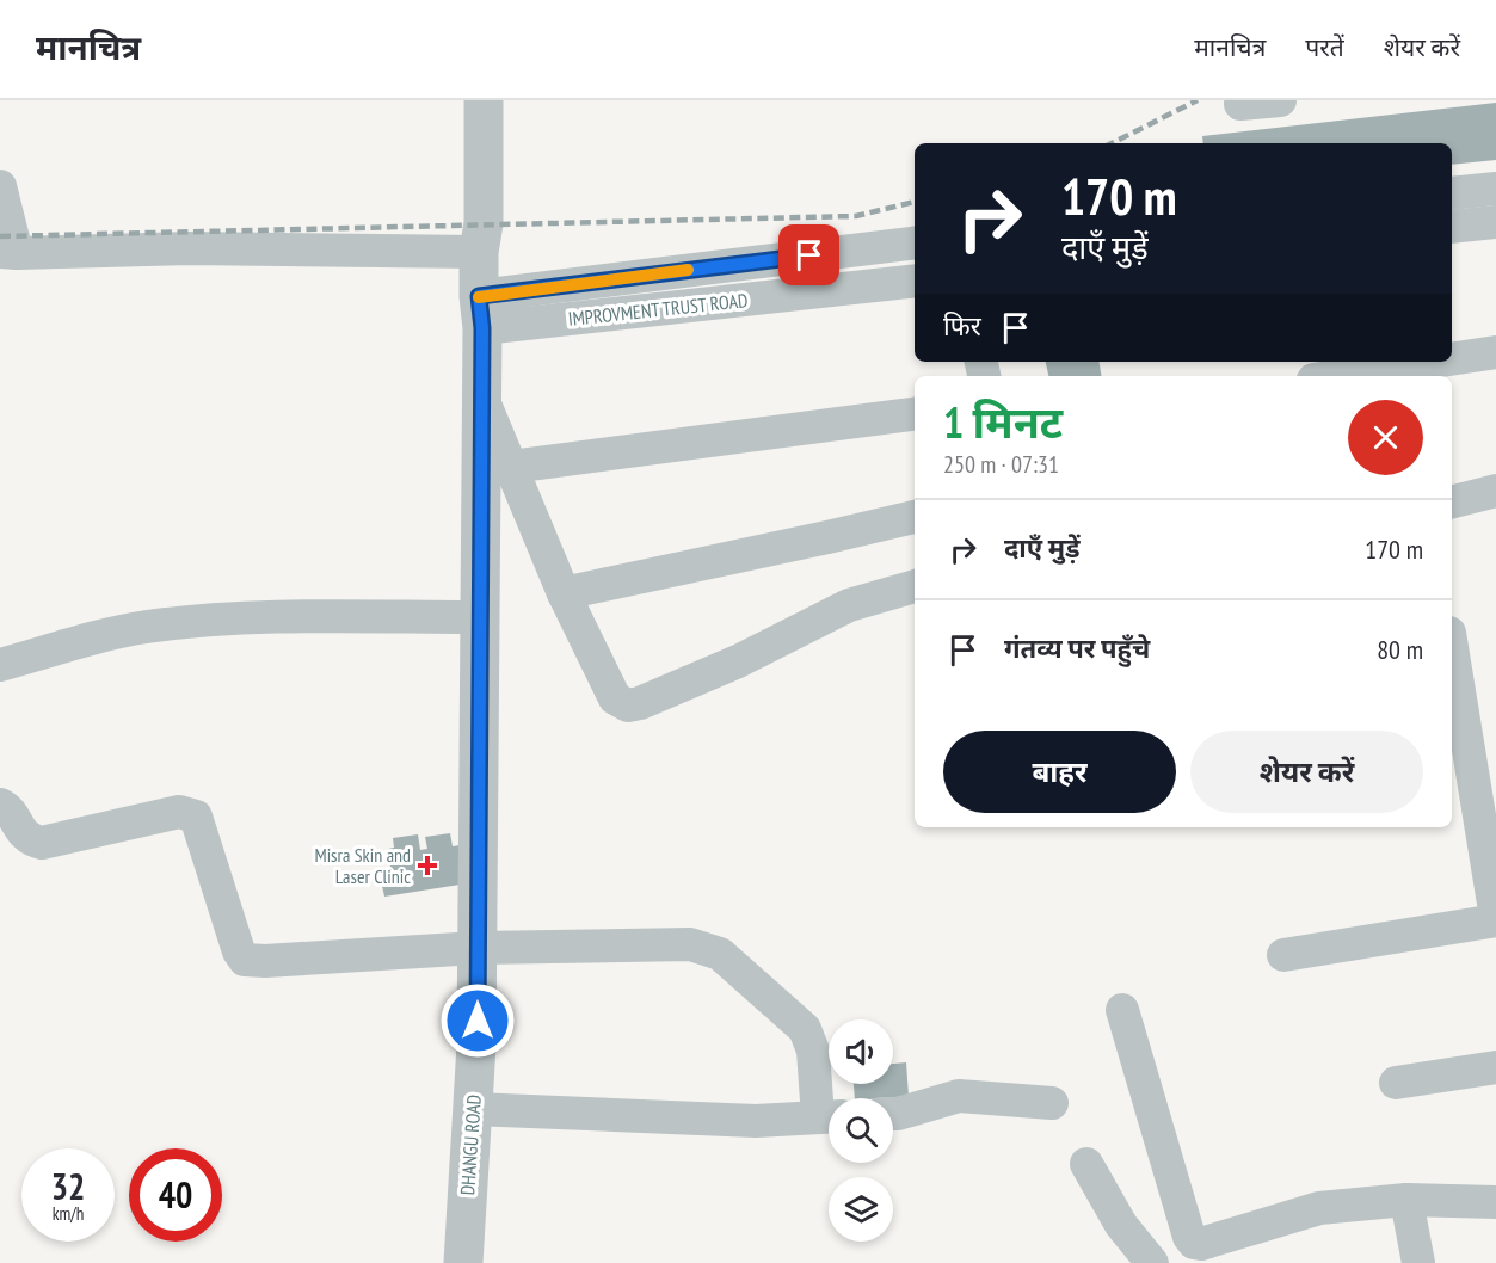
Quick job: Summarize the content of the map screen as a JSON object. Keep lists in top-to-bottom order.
{
  "streets": {
    "street": ["IMPROVMENT TRUST ROAD", "DHANGU ROAD"]
  },
  "crossings": [
    ["IMPROVMENT TRUST ROAD", "DHANGU ROAD"]
  ],
  "places": {
    "health": ["Misra Skin and Laser Clinic"]
  },
  "page": {
    "header": "मानचित्र",
    "nav": ["मानचित्र", "परतें", "शेयर करें"],
    "turn": ["170 m", "दाएँ मुड़ें"],
    "then": "फिर",
    "heading": ["1 मिनट", "250 m · 07:31"],
    "list": [
      {
        "name": "दाएँ मुड़ें",
        "value": "170 m"
      },
      {
        "name": "गंतव्य पर पहुँचे",
        "value": "80 m"
      }
    ],
    "buttons": ["बाहर", "शेयर करें"],
    "speed": "32 km/h",
    "limit": "40"
  }
}
